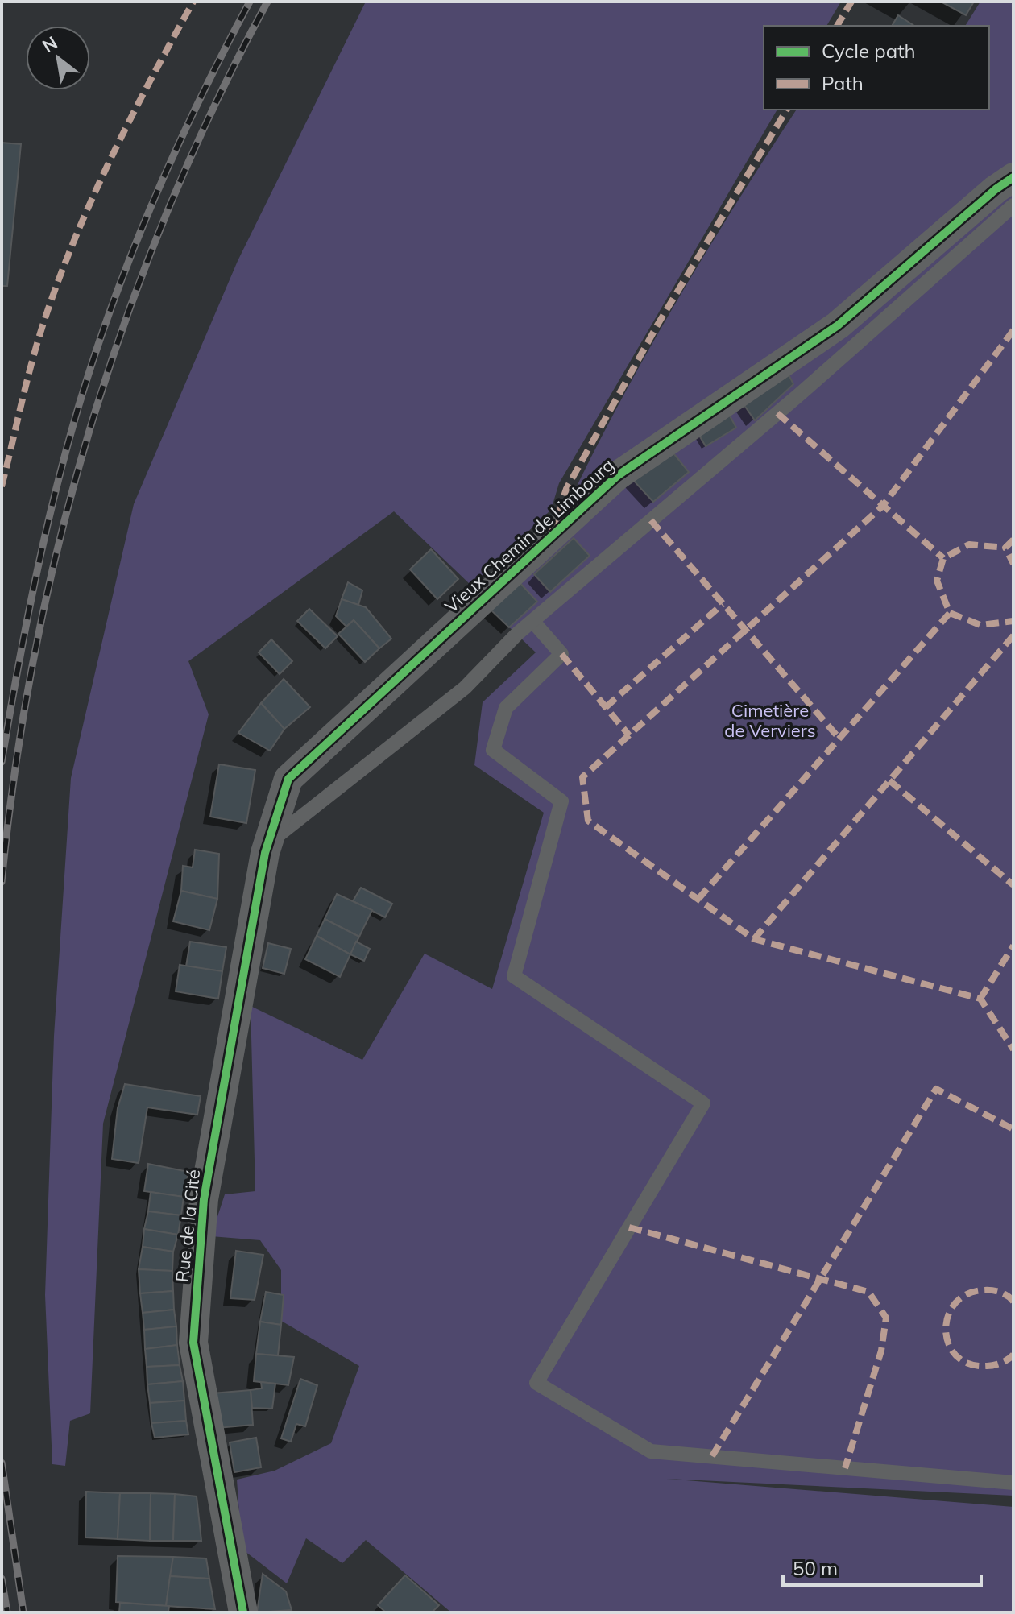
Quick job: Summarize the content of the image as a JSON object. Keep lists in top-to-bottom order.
{
  "streets": {
    "street": ["Vieux Chemin de Limbourg", "Rue de la Cité"]
  },
  "crossings": [
    ["Vieux Chemin de Limbourg", "Rue de la Cité"]
  ],
  "parks": ["Cimetière de Verviers"],
  "legend": ["Cycle path", "Path"],
  "scale_bar": "50 m",
  "north": "top left"
}
